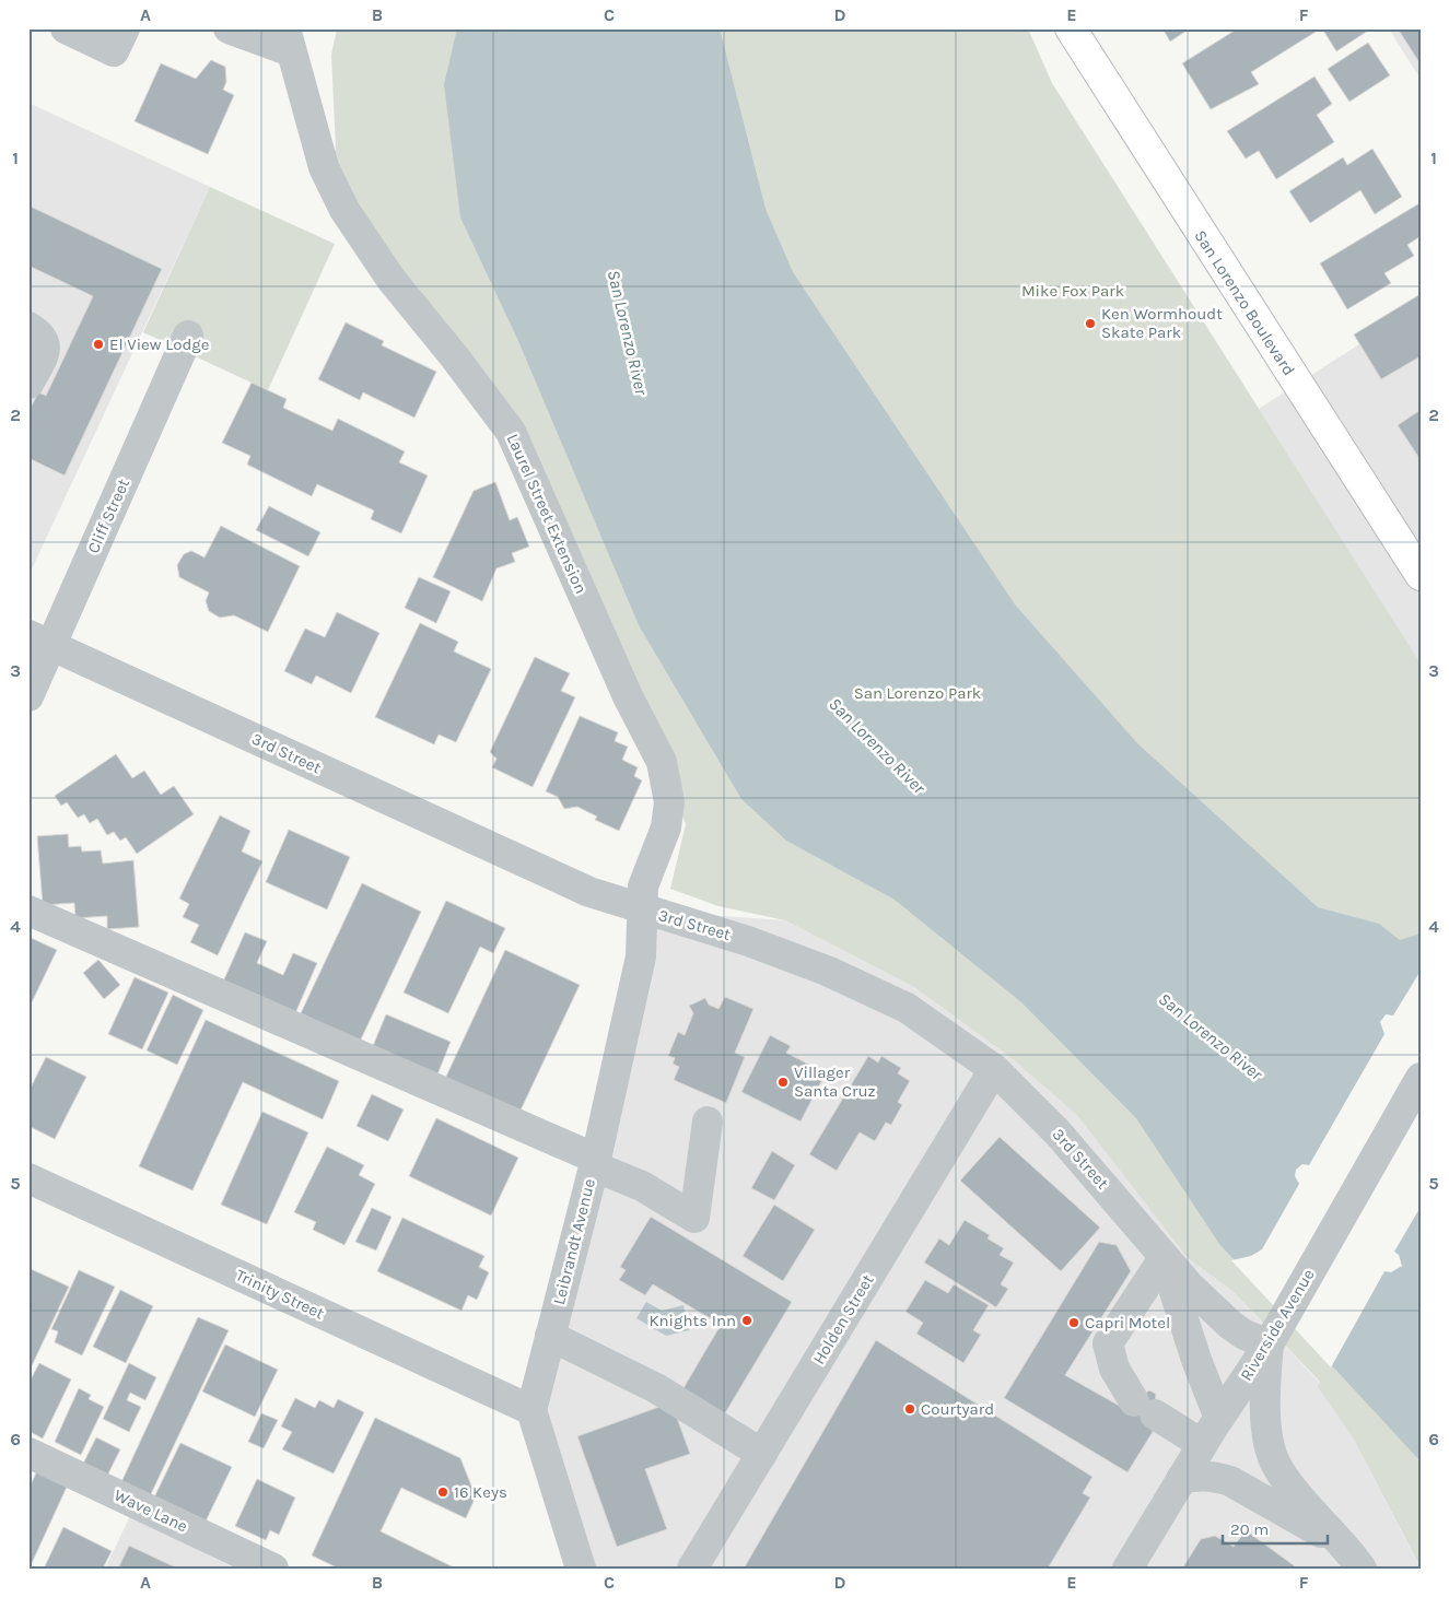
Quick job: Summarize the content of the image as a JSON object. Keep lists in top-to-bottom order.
{
  "streets": {
    "main road": ["San Lorenzo Boulevard"],
    "street": [
      "Laurel Street Extension",
      "Cliff Street",
      "3rd Street",
      "Leibrandt Avenue",
      "Trinity Street",
      "Holden Street",
      "Riverside Avenue",
      "Wave Lane"
    ]
  },
  "crossings": [
    ["Laurel Street Extension", "3rd Street"],
    ["Laurel Street Extension", "Leibrandt Avenue"],
    ["Cliff Street", "3rd Street"],
    ["3rd Street", "Leibrandt Avenue"],
    ["3rd Street", "Holden Street"],
    ["3rd Street", "Riverside Avenue"],
    ["Leibrandt Avenue", "Trinity Street"]
  ],
  "water": ["San Lorenzo River"],
  "parks": ["Mike Fox Park", "San Lorenzo Park"],
  "places": [
    "Ken Wormhoudt Skate Park",
    "El View Lodge",
    "Villager Santa Cruz",
    "Knights Inn",
    "Capri Motel",
    "Courtyard",
    "16 Keys"
  ],
  "scale_bar": "20 m",
  "grid": {
    "columns": [
      "A",
      "B",
      "C",
      "D",
      "E",
      "F"
    ],
    "rows": [
      "1",
      "2",
      "3",
      "4",
      "5",
      "6"
    ]
  }
}
